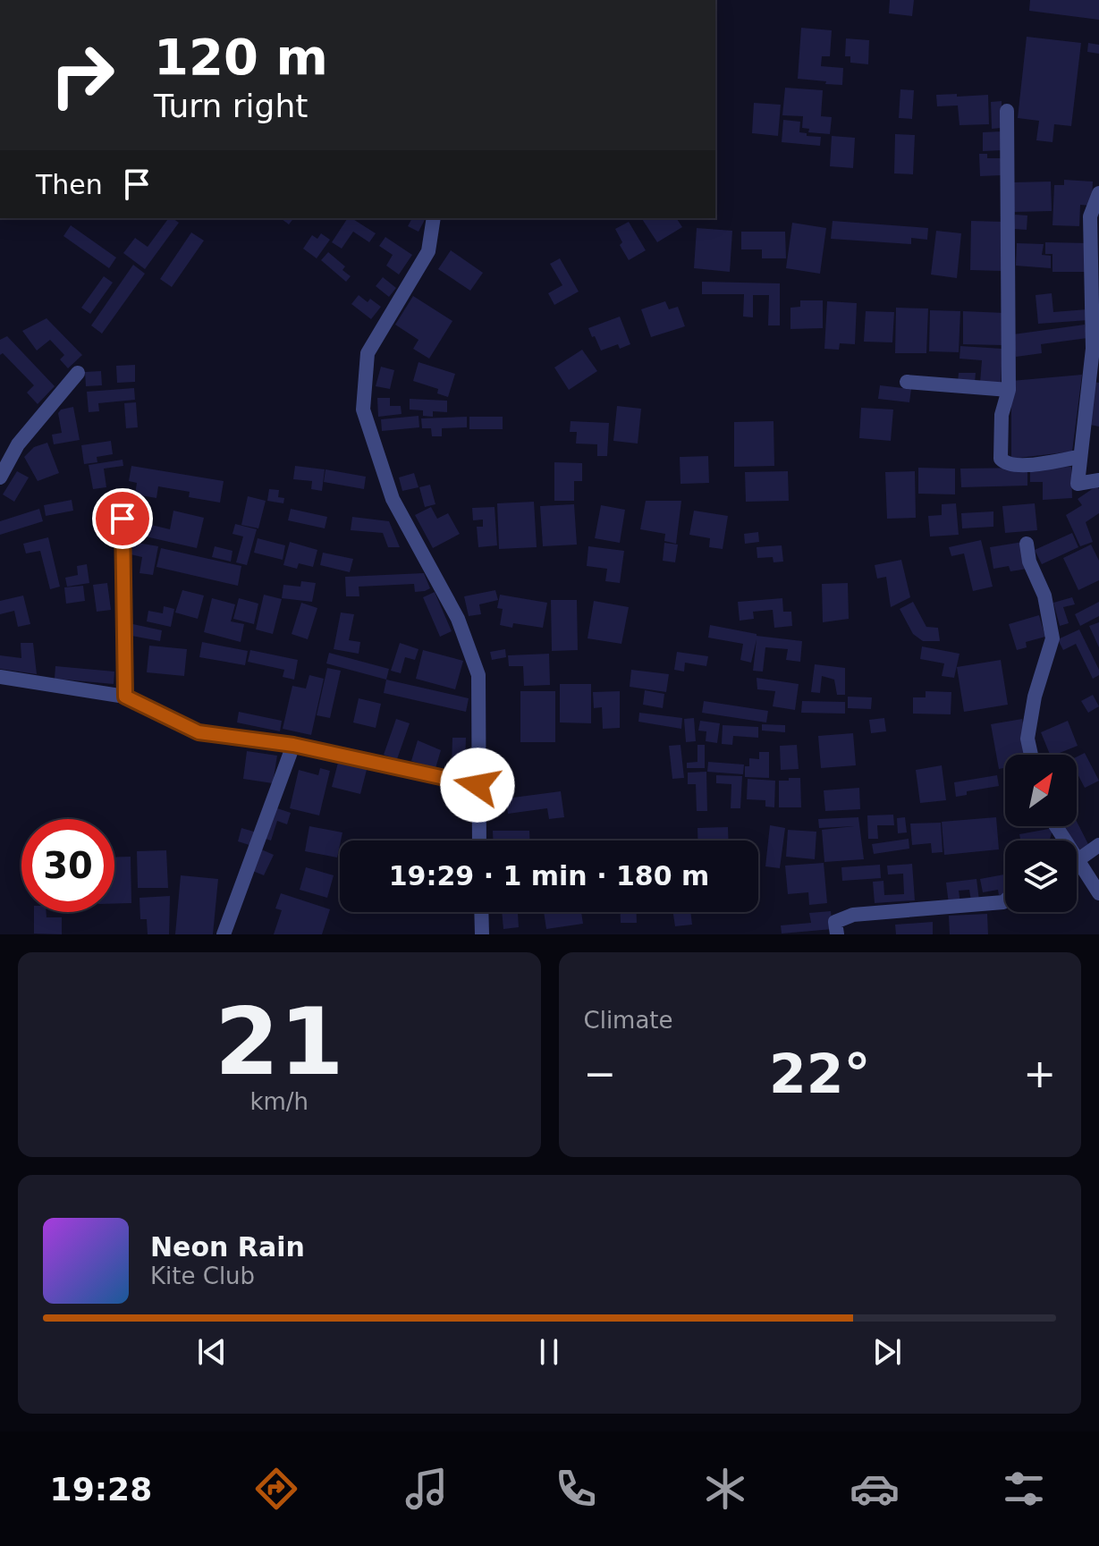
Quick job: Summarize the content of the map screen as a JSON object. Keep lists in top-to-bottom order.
{
  "north": "top right",
  "page": {
    "turn": ["120 m", "Turn right"],
    "then": "Then",
    "limit": "30",
    "trip": "19:29 · 1 min · 180 m",
    "tile": [
      ["21", "km/h"],
      "Climate"
    ],
    "heat": ["−", "22°", "+"],
    "song": ["Neon Rain", "Kite Club"],
    "tabs": "19:28"
  }
}
